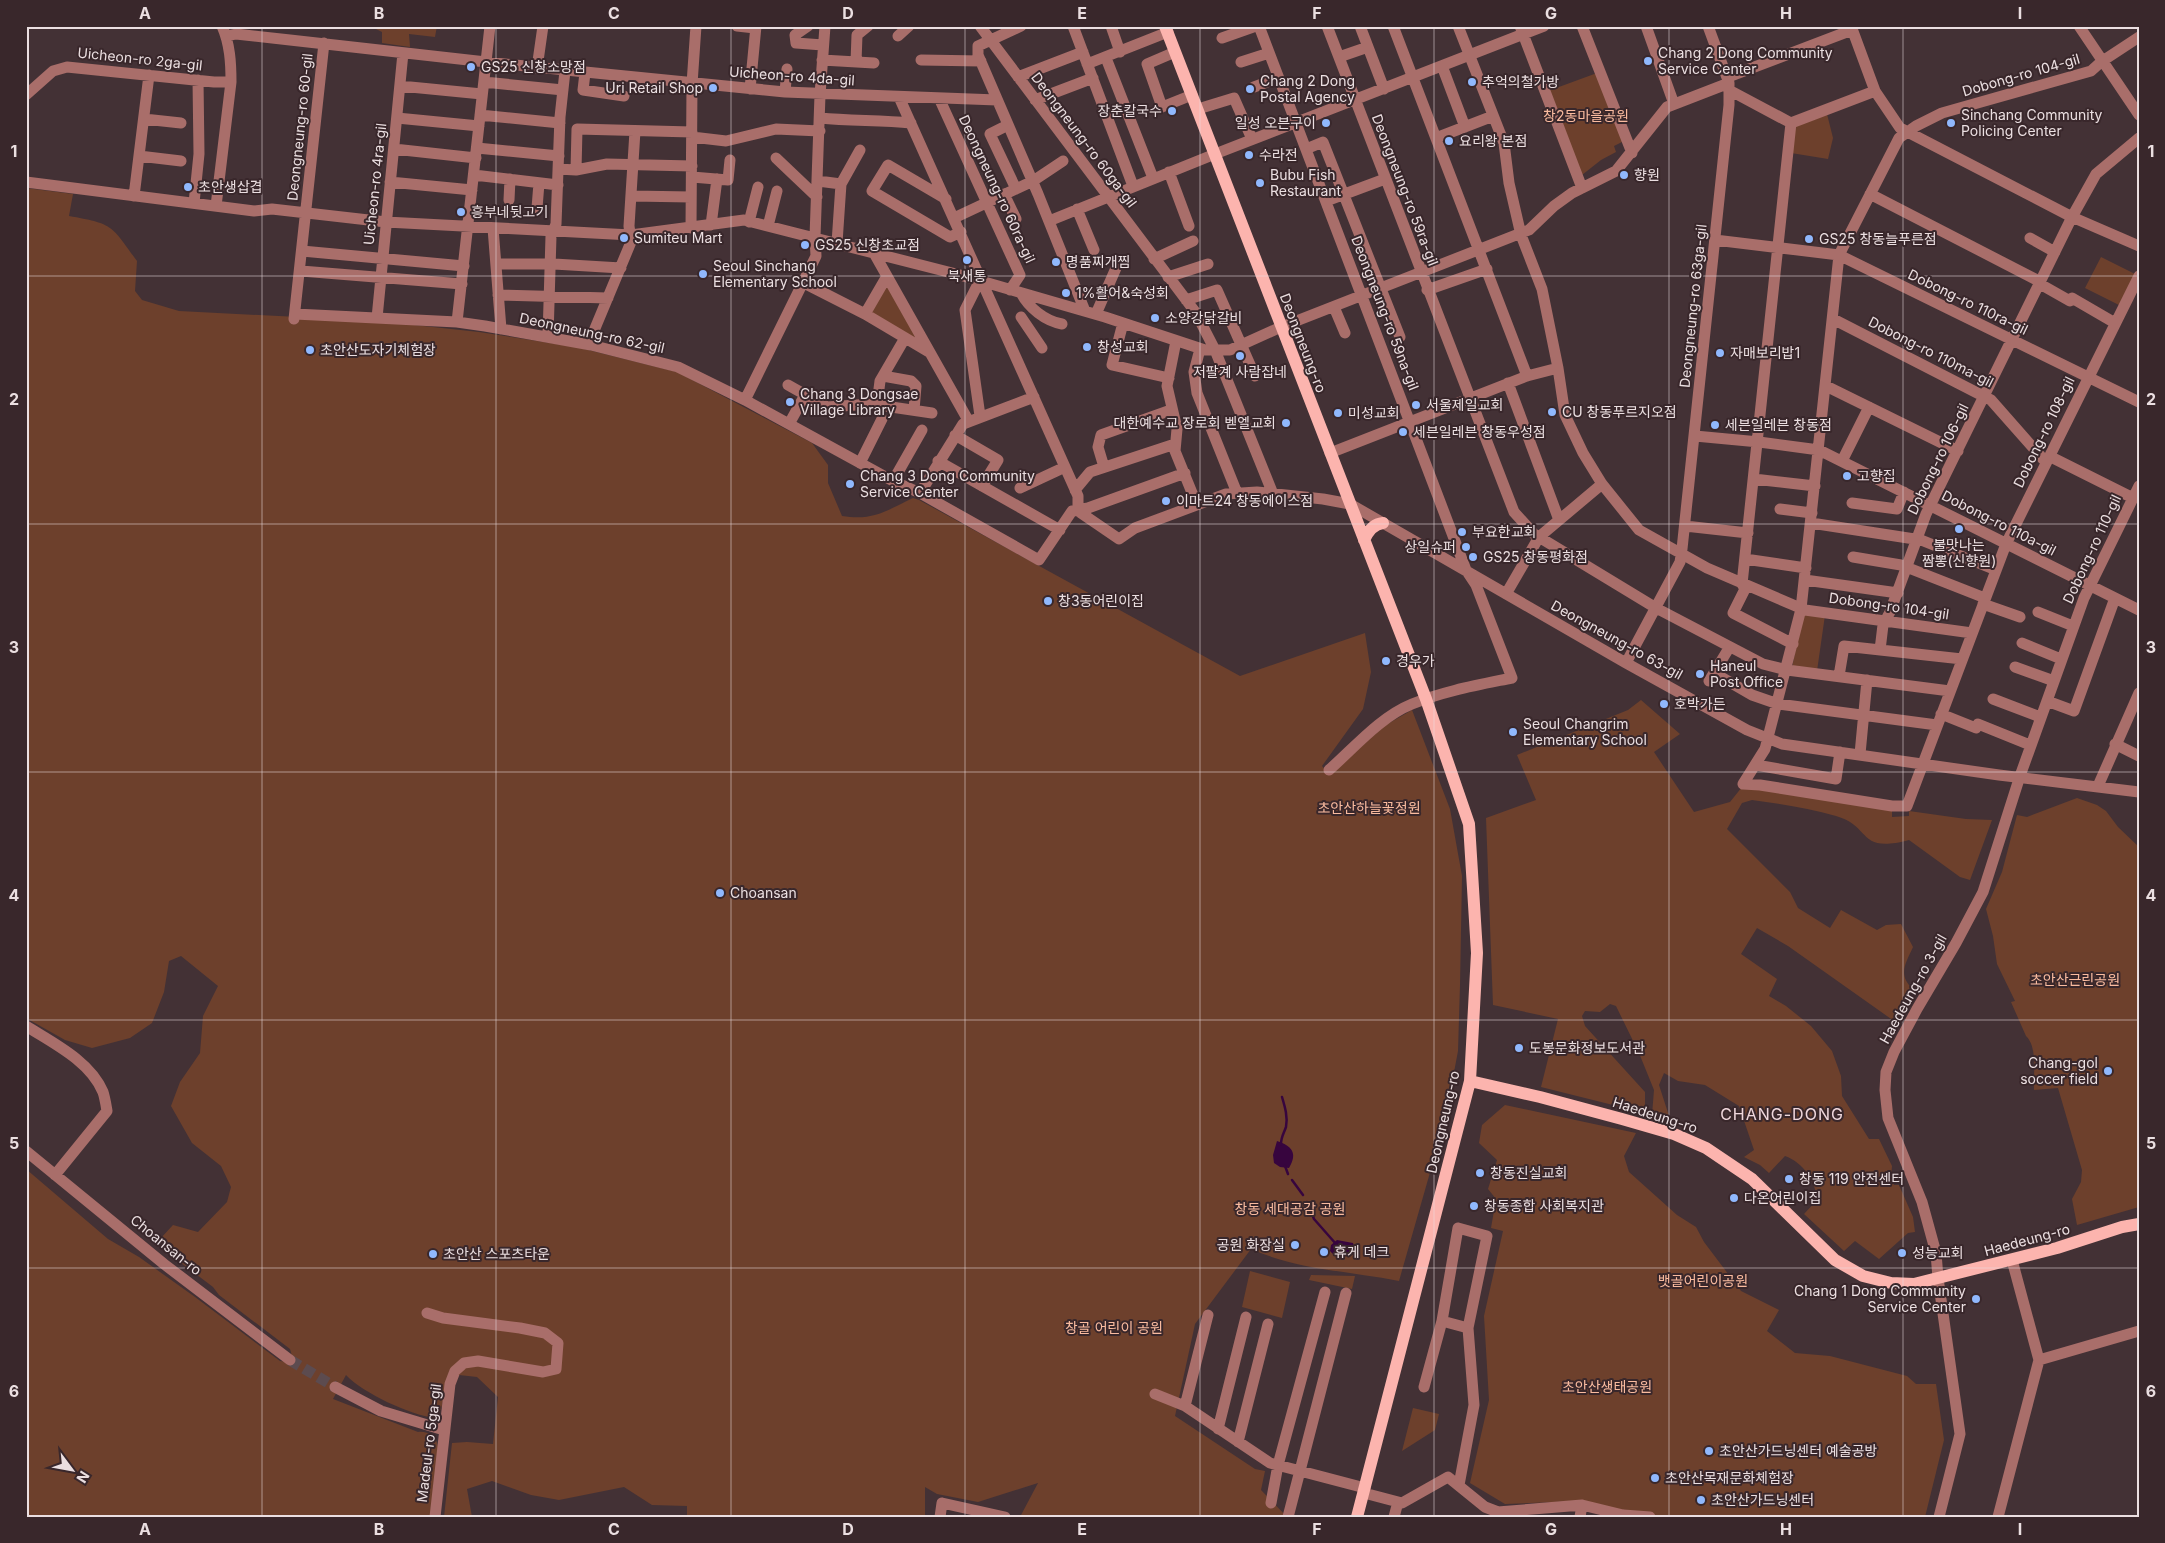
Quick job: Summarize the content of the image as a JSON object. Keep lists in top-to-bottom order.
{
  "streets": {
    "main road": ["Deongneung-ro", "Haedeung-ro"],
    "street": [
      "Uicheon-ro 2ga-gil",
      "Dobong-ro 104-gil",
      "Uicheon-ro 4da-gil",
      "Deongneung-ro 60-gil",
      "Deongneung-ro 60ga-gil",
      "Uicheon-ro 4ra-gil",
      "Deongneung-ro 60ra-gil",
      "Deongneung-ro 59ra-gil",
      "Dobong-ro 110ra-gil",
      "Deongneung-ro 63ga-gil",
      "Deongneung-ro 59na-gil",
      "Deongneung-ro 62-gil",
      "Dobong-ro 110ma-gil",
      "Dobong-ro 108-gil",
      "Dobong-ro 106-gil",
      "Dobong-ro 110a-gil",
      "Dobong-ro 110-gil",
      "Deongneung-ro 63-gil",
      "Haedeung-ro 3-gil",
      "Choansan-ro",
      "Madeul-ro 5ga-gil"
    ]
  },
  "crossings": [
    ["Dobong-ro 104-gil", "Deongneung-ro 60-gil"],
    ["Dobong-ro 104-gil", "Dobong-ro 110ra-gil"],
    ["Dobong-ro 104-gil", "Deongneung-ro 63ga-gil"],
    ["Dobong-ro 104-gil", "Dobong-ro 110ma-gil"],
    ["Dobong-ro 104-gil", "Dobong-ro 108-gil"],
    ["Dobong-ro 104-gil", "Dobong-ro 106-gil"],
    ["Dobong-ro 104-gil", "Dobong-ro 110a-gil"],
    ["Dobong-ro 104-gil", "Deongneung-ro 63-gil"],
    ["Uicheon-ro 4da-gil", "Deongneung-ro 60ra-gil"],
    ["Deongneung-ro 60-gil", "Deongneung-ro 60ga-gil"],
    ["Deongneung-ro 60-gil", "Uicheon-ro 4ra-gil"],
    ["Deongneung-ro 60-gil", "Deongneung-ro 60ra-gil"],
    ["Deongneung-ro 60-gil", "Deongneung-ro 59ra-gil"],
    ["Deongneung-ro 60-gil", "Deongneung-ro 59na-gil"],
    ["Deongneung-ro 60-gil", "Deongneung-ro"],
    ["Uicheon-ro 4ra-gil", "Deongneung-ro 62-gil"],
    ["Deongneung-ro 59ra-gil", "Deongneung-ro 63ga-gil"],
    ["Dobong-ro 110ra-gil", "Deongneung-ro 63ga-gil"],
    ["Dobong-ro 110ra-gil", "Dobong-ro 108-gil"],
    ["Dobong-ro 110ra-gil", "Dobong-ro 106-gil"],
    ["Deongneung-ro 63ga-gil", "Dobong-ro 110a-gil"],
    ["Deongneung-ro 63ga-gil", "Deongneung-ro 63-gil"],
    ["Deongneung-ro 59na-gil", "Deongneung-ro 63-gil"],
    ["Deongneung-ro", "Deongneung-ro 63-gil"],
    ["Deongneung-ro", "Haedeung-ro"],
    ["Dobong-ro 110ma-gil", "Dobong-ro 108-gil"],
    ["Dobong-ro 110ma-gil", "Dobong-ro 106-gil"],
    ["Dobong-ro 110ma-gil", "Dobong-ro 110-gil"],
    ["Dobong-ro 108-gil", "Dobong-ro 110a-gil"],
    ["Dobong-ro 108-gil", "Deongneung-ro 63-gil"],
    ["Dobong-ro 106-gil", "Dobong-ro 110a-gil"],
    ["Dobong-ro 110a-gil", "Dobong-ro 110-gil"],
    ["Dobong-ro 110-gil", "Deongneung-ro 63-gil"],
    ["Dobong-ro 110-gil", "Haedeung-ro 3-gil"],
    ["Deongneung-ro 63-gil", "Haedeung-ro 3-gil"],
    ["Haedeung-ro 3-gil", "Haedeung-ro"]
  ],
  "districts": ["CHANG-DONG"],
  "parks": [
    "창2동마을공원",
    "초안산하늘꽃정원",
    "초안산근린공원",
    "창동 세대공감 공원",
    "뱃골어린이공원",
    "창골 어린이 공원",
    "초안산생태공원"
  ],
  "places": [
    "Chang 2 Dong Community Service Center",
    "GS25 신창소망점",
    "추억의철가방",
    "Uri Retail Shop",
    "Chang 2 Dong Postal Agency",
    "장춘칼국수",
    "일성 오븐구이",
    "Sinchang Community Policing Center",
    "요리왕 본점",
    "수라전",
    "향원",
    "Bubu Fish Restaurant",
    "초안생삽겹",
    "흥부네뒷고기",
    "Sumiteu Mart",
    "GS25 창동늘푸른점",
    "GS25 신창초교점",
    "북새통",
    "명품찌개찜",
    "Seoul Sinchang Elementary School",
    "1%활어&숙성회",
    "소양강닭갈비",
    "창성교회",
    "초안산도자기체험장",
    "자매보리밥1",
    "저팔계 사람잡네",
    "Chang 3 Dongsae Village Library",
    "서울제일교회",
    "CU 창동푸르지오점",
    "미성교회",
    "대한예수교 장로회 벧엘교회",
    "세븐일레븐 창동점",
    "세븐일레븐 창동우성점",
    "고향집",
    "Chang 3 Dong Community Service Center",
    "이마트24 창동에이스점",
    "불맛나는 짬뽕(신향원)",
    "부요한교회",
    "상일슈퍼",
    "GS25 창동평화점",
    "창3동어린이집",
    "경우가",
    "Haneul Post Office",
    "호박가든",
    "Seoul Changrim Elementary School",
    "Choansan",
    "도봉문화정보도서관",
    "Chang-gol soccer field",
    "창동진실교회",
    "창동 119 안전센터",
    "다온어린이집",
    "창동종합 사회복지관",
    "공원 화장실",
    "휴게 데크",
    "성능교회",
    "초안산 스포츠타운",
    "Chang 1 Dong Community Service Center",
    "초안산가드닝센터 예술공방",
    "초안산목재문화체험장",
    "초안산가드닝센터"
  ],
  "north": "bottom right",
  "grid": {
    "columns": [
      "A",
      "B",
      "C",
      "D",
      "E",
      "F",
      "G",
      "H",
      "I"
    ],
    "rows": [
      "1",
      "2",
      "3",
      "4",
      "5",
      "6"
    ]
  }
}
